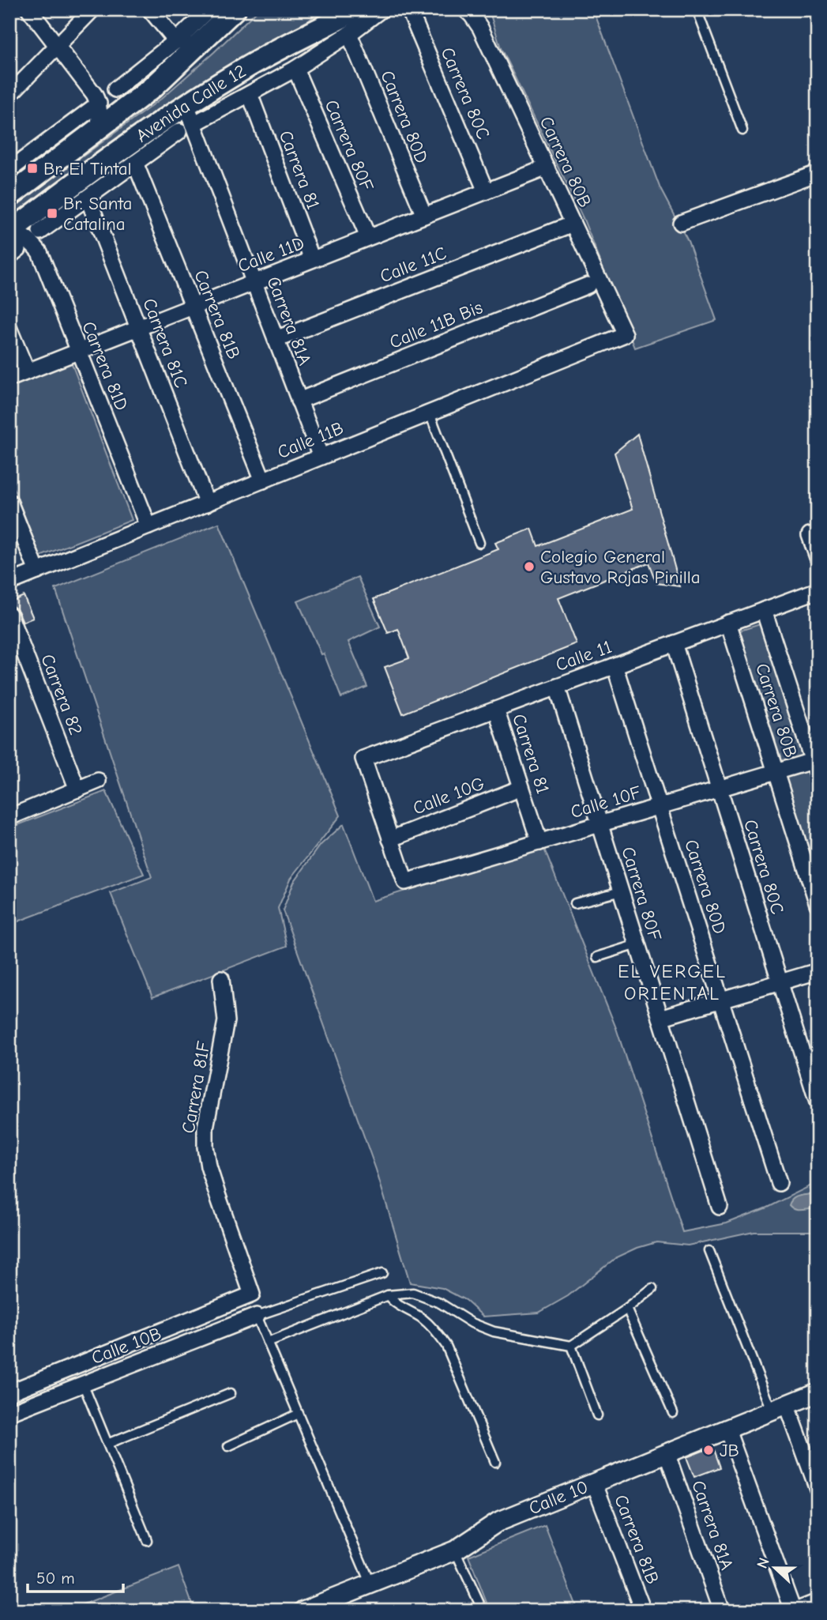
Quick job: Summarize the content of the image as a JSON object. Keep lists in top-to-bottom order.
{
  "streets": {
    "main road": ["Avenida Calle 12"],
    "street": [
      "Carrera 80C",
      "Carrera 80D",
      "Carrera 80F",
      "Carrera 80B",
      "Carrera 81",
      "Calle 11D",
      "Calle 11C",
      "Carrera 81B",
      "Carrera 81A",
      "Calle 11B Bis",
      "Carrera 81C",
      "Carrera 81D",
      "Calle 11B",
      "Calle 11",
      "Carrera 82",
      "Calle 10G",
      "Calle 10F",
      "Carrera 81F",
      "Calle 10B",
      "Calle 10"
    ]
  },
  "crossings": [
    ["Carrera 80C", "Calle 11D"],
    ["Carrera 80C", "Calle 11"],
    ["Carrera 80C", "Calle 10F"],
    ["Avenida Calle 12", "Carrera 81A"],
    ["Avenida Calle 12", "Carrera 81D"],
    ["Carrera 80D", "Calle 11D"],
    ["Carrera 80D", "Calle 11"],
    ["Carrera 80D", "Calle 10F"],
    ["Carrera 80F", "Calle 11D"],
    ["Carrera 80F", "Calle 11"],
    ["Carrera 80F", "Calle 10F"],
    ["Carrera 80B", "Calle 11D"],
    ["Carrera 80B", "Calle 11B"],
    ["Carrera 80B", "Calle 11"],
    ["Carrera 80B", "Calle 10F"],
    ["Carrera 81", "Calle 11D"],
    ["Carrera 81", "Calle 11"],
    ["Carrera 81", "Calle 10G"],
    ["Carrera 81", "Calle 10F"],
    ["Calle 11D", "Carrera 81B"],
    ["Calle 11D", "Carrera 81A"],
    ["Calle 11D", "Carrera 81C"],
    ["Calle 11D", "Carrera 81D"],
    ["Calle 11C", "Carrera 81A"],
    ["Carrera 81B", "Calle 11B"],
    ["Carrera 81B", "Calle 10"],
    ["Carrera 81A", "Calle 11B Bis"],
    ["Carrera 81A", "Calle 11B"],
    ["Carrera 81A", "Calle 10"],
    ["Carrera 81C", "Calle 11B"],
    ["Carrera 81D", "Calle 11B"],
    ["Calle 11", "Calle 10G"],
    ["Calle 11", "Calle 10F"],
    ["Calle 10G", "Calle 10F"],
    ["Carrera 81F", "Calle 10B"]
  ],
  "districts": ["EL VERGEL ORIENTAL"],
  "places": {
    "transit": ["Br. El Tintal", "Br. Santa Catalina"],
    "other": ["Colegio General Gustavo Rojas Pinilla", "JB"]
  },
  "scale_bar": "50 m",
  "north": "left"
}
